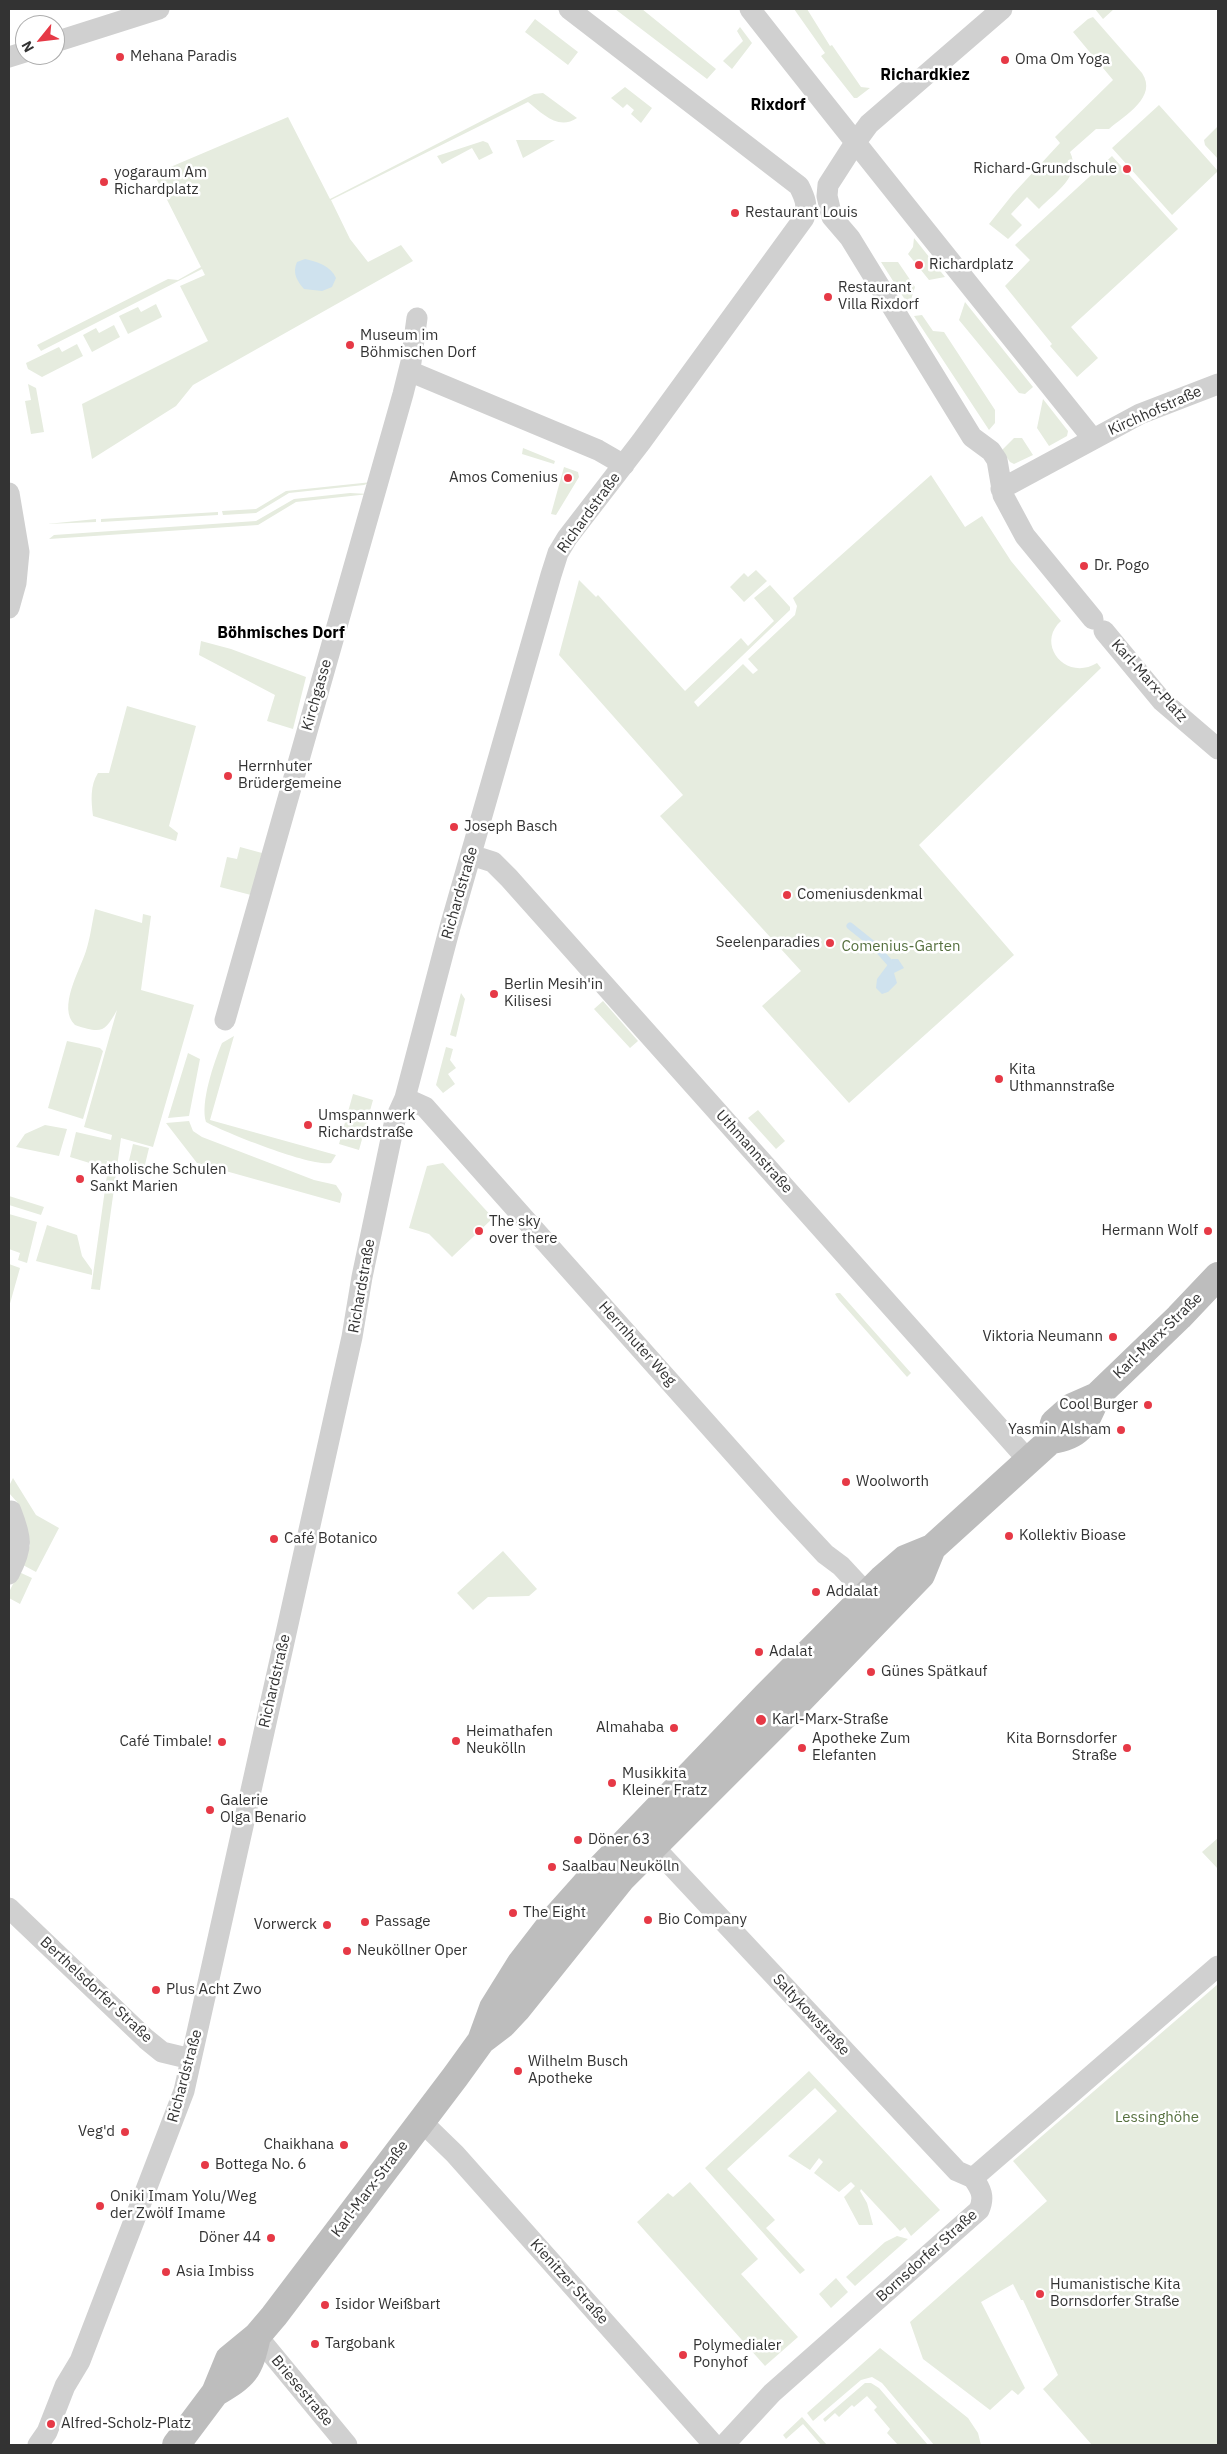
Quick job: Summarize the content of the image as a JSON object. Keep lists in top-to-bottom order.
{
  "streets": {
    "main road": ["Karl-Marx-Straße"],
    "street": [
      "Kirchhofstraße",
      "Richardstraße",
      "Karl-Marx-Platz",
      "Kirchgasse",
      "Uthmannstraße",
      "Herrnhuter Weg",
      "Berthelsdorfer Straße",
      "Saltykowstraße",
      "Bornsdorfer Straße",
      "Kienitzer Straße",
      "Briesestraße"
    ]
  },
  "crossings": [
    ["Richardstraße", "Uthmannstraße"],
    ["Richardstraße", "Herrnhuter Weg"],
    ["Richardstraße", "Berthelsdorfer Straße"],
    ["Uthmannstraße", "Karl-Marx-Straße"],
    ["Karl-Marx-Straße", "Herrnhuter Weg"],
    ["Karl-Marx-Straße", "Saltykowstraße"],
    ["Karl-Marx-Straße", "Kienitzer Straße"],
    ["Karl-Marx-Straße", "Briesestraße"],
    ["Saltykowstraße", "Bornsdorfer Straße"]
  ],
  "districts": ["Richardkiez", "Rixdorf", "Böhmisches Dorf"],
  "parks": ["Comenius-Garten", "Lessinghöhe"],
  "places": [
    "Mehana Paradis",
    "Oma Om Yoga",
    "Richard-Grundschule",
    "yogaraum Am Richardplatz",
    "Restaurant Louis",
    "Richardplatz",
    "Restaurant Villa Rixdorf",
    "Museum im Böhmischen Dorf",
    "Amos Comenius",
    "Dr. Pogo",
    "Herrnhuter Brüdergemeine",
    "Joseph Basch",
    "Comeniusdenkmal",
    "Seelenparadies",
    "Berlin Mesih'in Kilisesi",
    "Kita Uthmannstraße",
    "Umspannwerk Richardstraße",
    "Katholische Schulen Sankt Marien",
    "The sky over there",
    "Hermann Wolf",
    "Viktoria Neumann",
    "Cool Burger",
    "Yasmin Alsham",
    "Woolworth",
    "Kollektiv Bioase",
    "Café Botanico",
    "Addalat",
    "Adalat",
    "Günes Spätkauf",
    "Karl-Marx-Straße",
    "Almahaba",
    "Heimathafen Neukölln",
    "Café Timbale!",
    "Apotheke Zum Elefanten",
    "Kita Bornsdorfer Straße",
    "Musikkita Kleiner Fratz",
    "Galerie Olga Benario",
    "Döner 63",
    "Saalbau Neukölln",
    "The Eight",
    "Bio Company",
    "Passage",
    "Vorwerck",
    "Neuköllner Oper",
    "Plus Acht Zwo",
    "Wilhelm Busch Apotheke",
    "Veg'd",
    "Chaikhana",
    "Bottega No. 6",
    "Oniki Imam Yolu/Weg der Zwölf Imame",
    "Döner 44",
    "Asia Imbiss",
    "Humanistische Kita Bornsdorfer Straße",
    "Isidor Weißbart",
    "Targobank",
    "Polymedialer Ponyhof",
    "Alfred-Scholz-Platz"
  ],
  "north": "bottom left"
}
